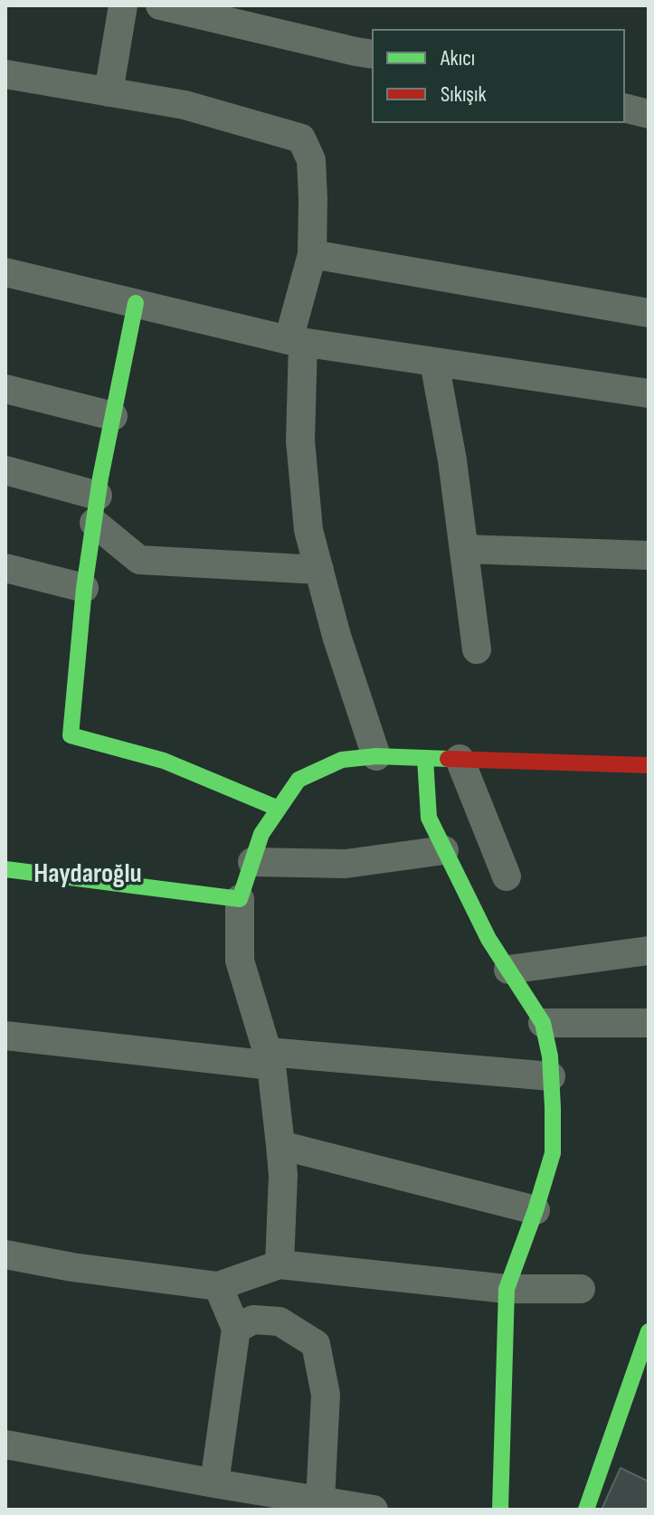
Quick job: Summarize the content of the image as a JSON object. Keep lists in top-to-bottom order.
{
  "districts": ["Haydaroğlu"],
  "legend": ["Akıcı", "Sıkışık"]
}
